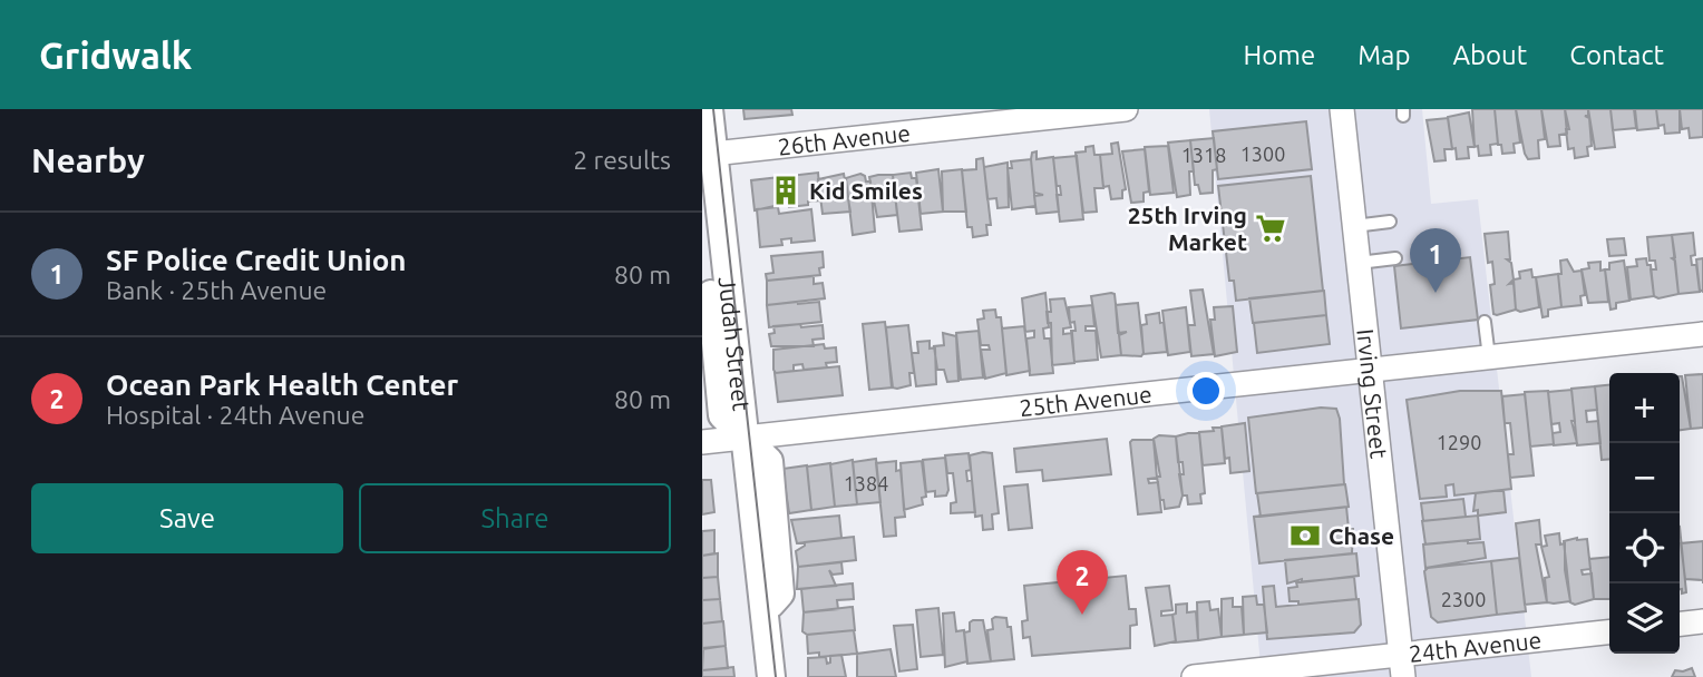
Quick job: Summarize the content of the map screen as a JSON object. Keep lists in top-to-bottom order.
{
  "streets": {
    "street": [
      "26th Avenue",
      "Judah Street",
      "Irving Street",
      "25th Avenue",
      "24th Avenue"
    ]
  },
  "crossings": [
    ["26th Avenue", "Judah Street"],
    ["Judah Street", "25th Avenue"],
    ["Irving Street", "25th Avenue"],
    ["Irving Street", "24th Avenue"]
  ],
  "places": {
    "building": ["Kid Smiles"],
    "supermarket": ["25th Irving Market"],
    "bank": ["Chase"]
  },
  "house_numbers": [
    "1300",
    "1318",
    "1290",
    "1384",
    "2300"
  ],
  "page": {
    "header": "Gridwalk",
    "nav": [
      "Home",
      "Map",
      "About",
      "Contact"
    ],
    "heading": ["Nearby", "2 results"],
    "list": [
      {
        "mark": "1",
        "name": "SF Police Credit Union",
        "note": "Bank · 25th Avenue",
        "value": "80 m"
      },
      {
        "mark": "2",
        "name": "Ocean Park Health Center",
        "note": "Hospital · 24th Avenue",
        "value": "80 m"
      }
    ],
    "pins": ["1", "2"],
    "map_buttons": ["+", "−"],
    "buttons": ["Save", "Share"]
  }
}
